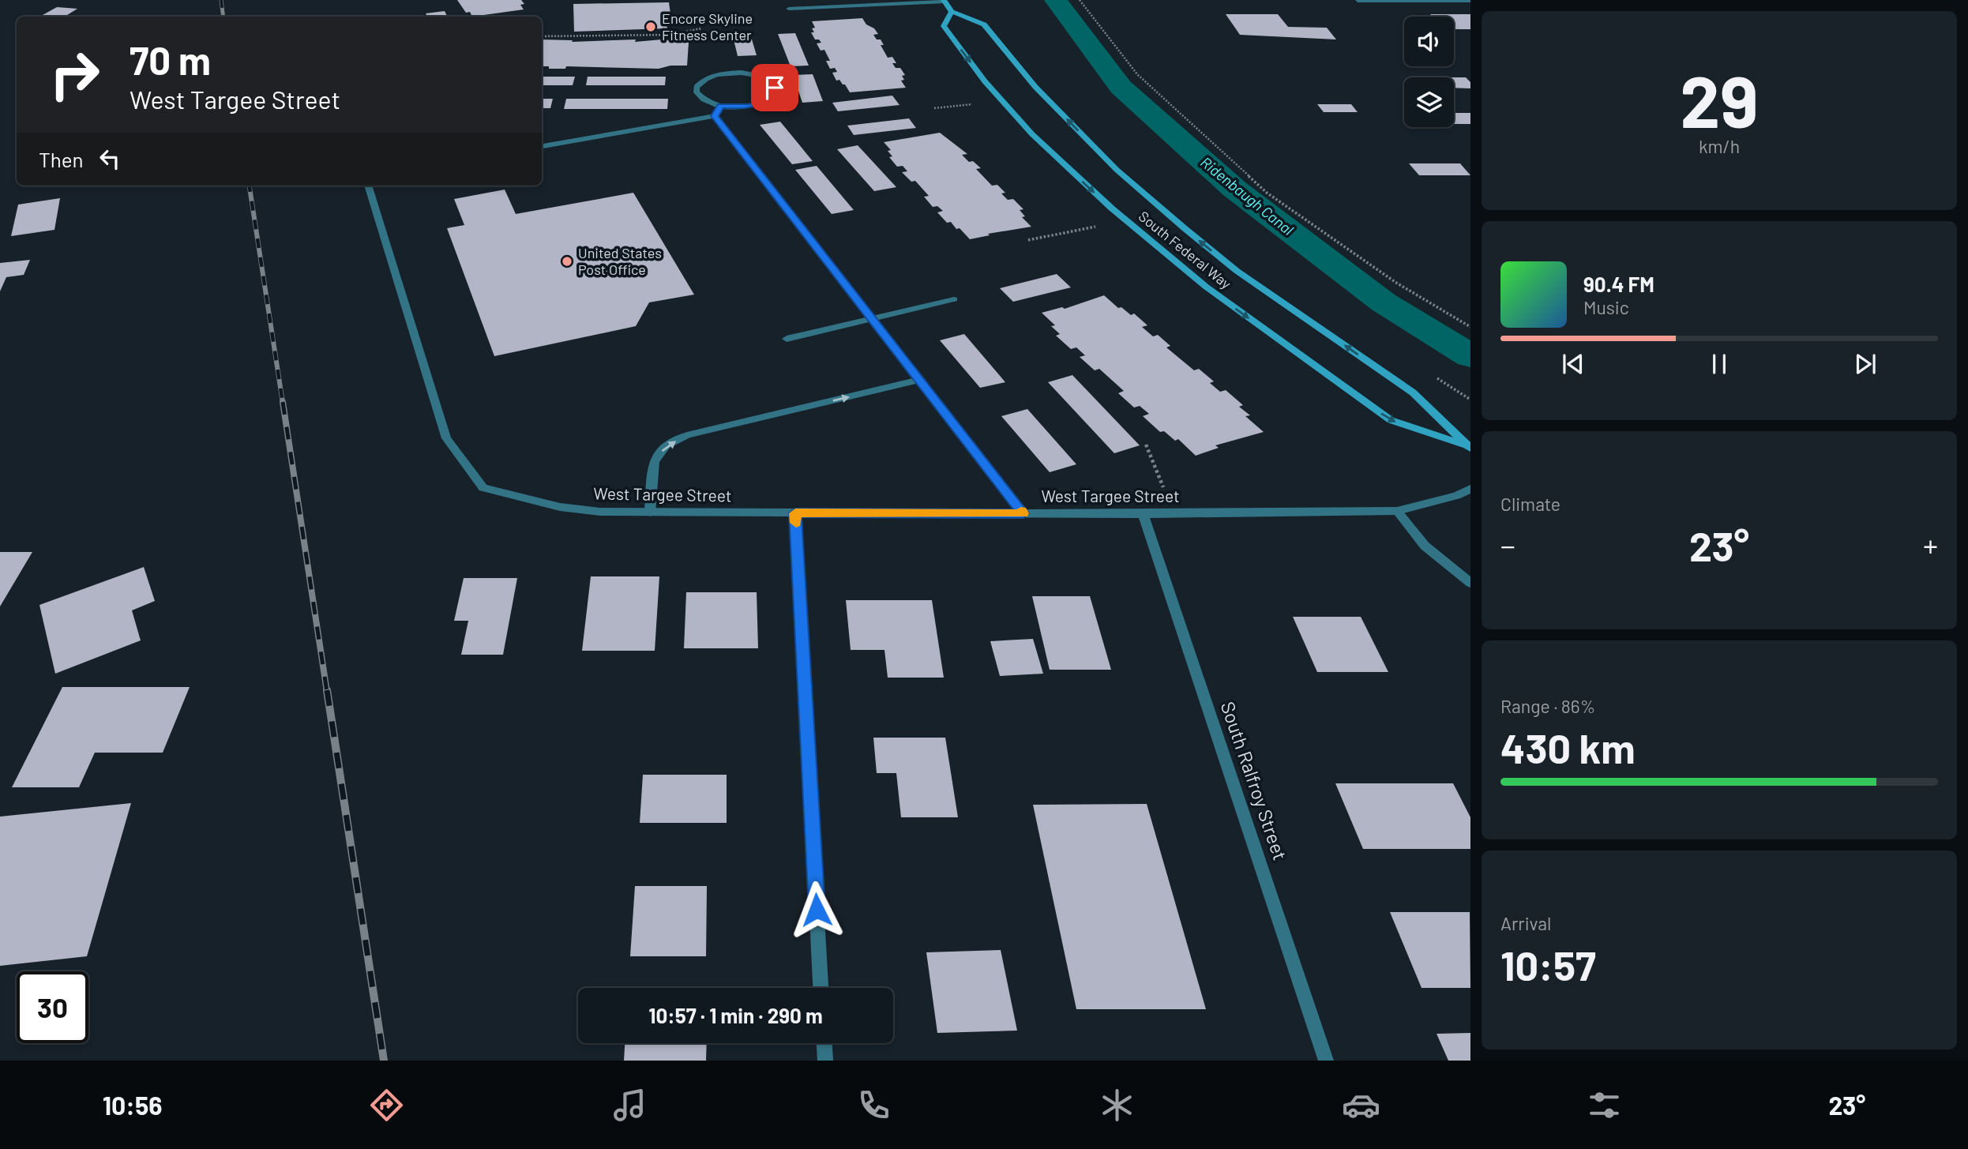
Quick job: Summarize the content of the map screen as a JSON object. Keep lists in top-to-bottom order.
{
  "streets": {
    "main road": ["South Federal Way"],
    "street": ["West Targee Street", "South Ralfroy Street"]
  },
  "crossings": [
    ["West Targee Street", "South Ralfroy Street"]
  ],
  "water": ["Ridenbaugh Canal"],
  "places": ["Encore Skyline Fitness Center", "United States Post Office"],
  "page": {
    "tile": [
      ["29", "km/h"],
      "Climate",
      ["Range · 86%", "430 km"],
      ["Arrival", "10:57"]
    ],
    "turn": ["70 m", "West Targee Street"],
    "then": "Then",
    "song": ["90.4 FM", "Music"],
    "heat": ["−", "23°", "+"],
    "limit": "30",
    "trip": "10:57 · 1 min · 290 m",
    "tabs": ["10:56", "23°"]
  }
}
